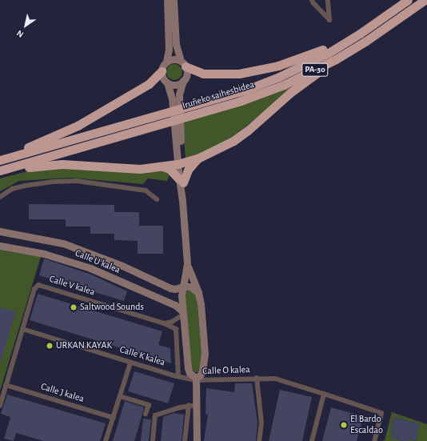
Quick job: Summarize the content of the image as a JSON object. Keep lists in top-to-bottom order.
{
  "streets": {
    "highway": ["PA-30", "Iruñeko saihesbidea"],
    "street": [
      "Calle U kalea",
      "Calle V kalea",
      "Calle K kalea",
      "Calle O kalea",
      "Calle J kalea"
    ]
  },
  "crossings": [
    ["Calle V kalea", "Calle K kalea"],
    ["Calle K kalea", "Calle O kalea"]
  ],
  "places": ["Saltwood Sounds", "URKAN KAYAK", "El Bardo Escaldao"],
  "north": "bottom left"
}
